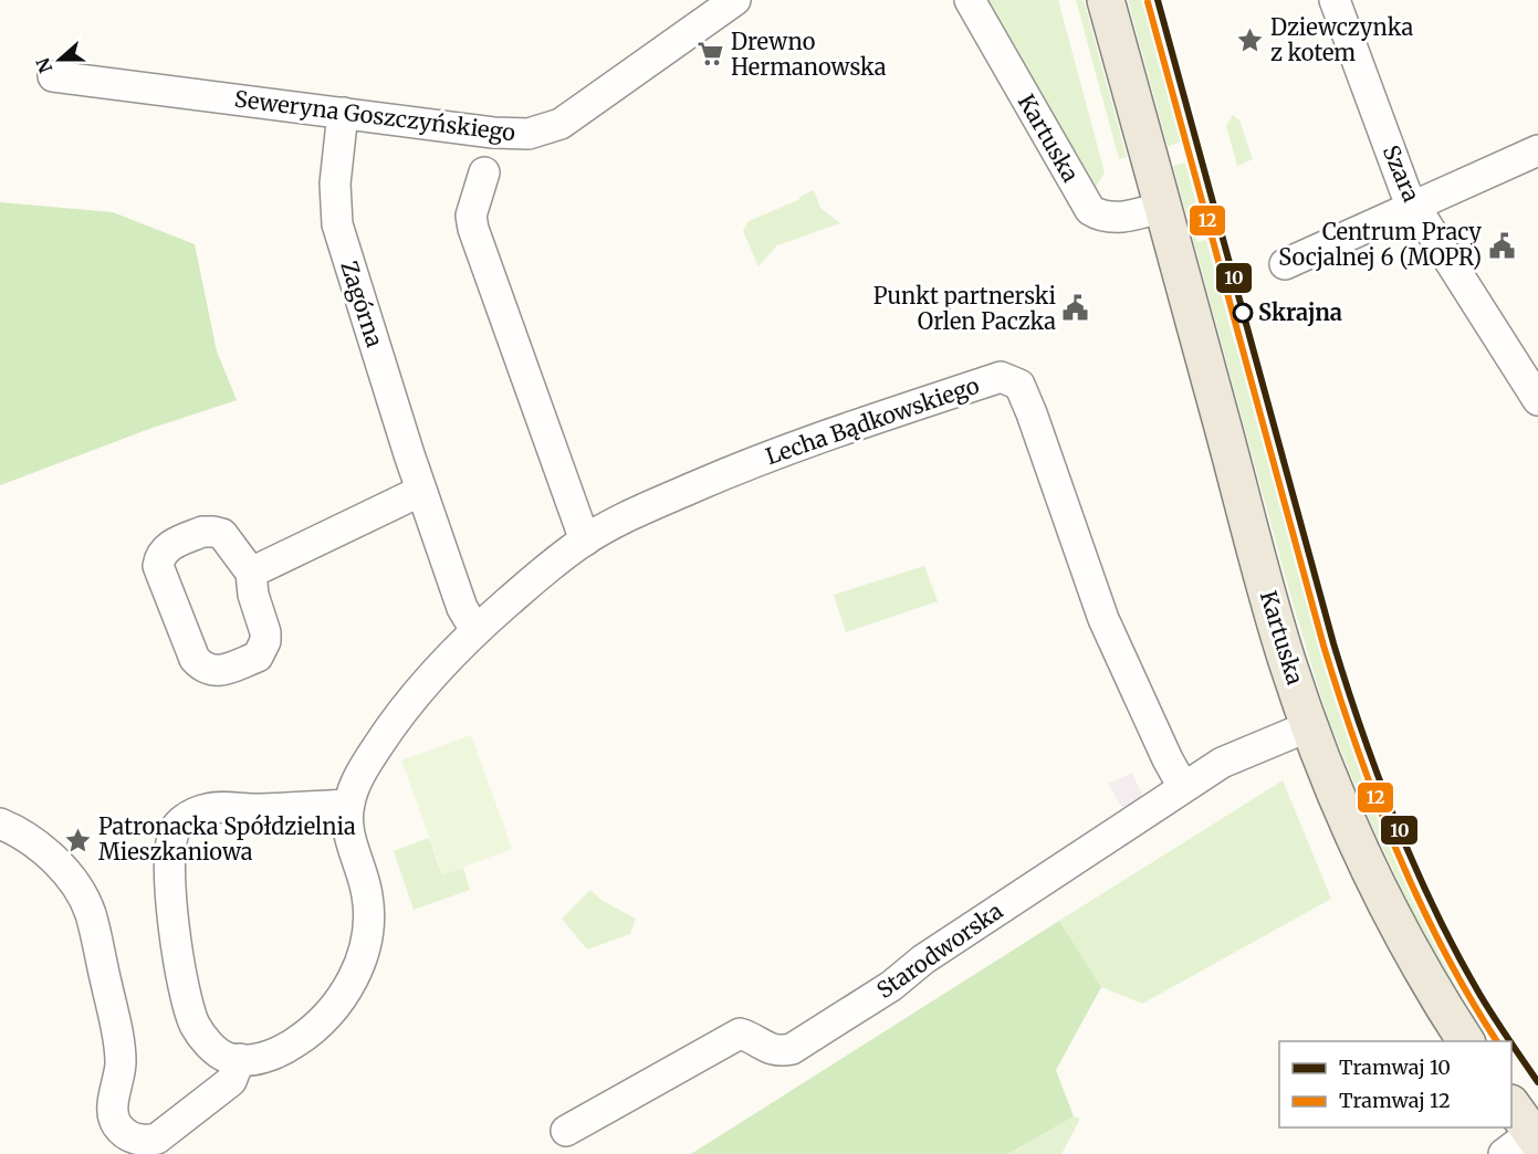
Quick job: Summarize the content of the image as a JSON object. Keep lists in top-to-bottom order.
{
  "streets": {
    "main road": ["Kartuska"],
    "street": [
      "Seweryna Goszczyńskiego",
      "Szara",
      "Zagórna",
      "Lecha Bądkowskiego",
      "Starodworska"
    ]
  },
  "crossings": [
    ["Seweryna Goszczyńskiego", "Zagórna"],
    ["Kartuska", "Starodworska"],
    ["Zagórna", "Lecha Bądkowskiego"],
    ["Lecha Bądkowskiego", "Starodworska"]
  ],
  "places": {
    "place": ["Dziewczynka z kotem", "Patronacka Spółdzielnia Mieszkaniowa"],
    "supermarket": ["Drewno Hermanowska"],
    "public building": ["Centrum Pracy Socjalnej 6 (MOPR)", "Punkt partnerski Orlen Paczka"],
    "other": ["Skrajna"]
  },
  "lines": ["tram line 10", "tram line 12"],
  "legend": ["Tramwaj 10", "Tramwaj 12"],
  "north": "left"
}
